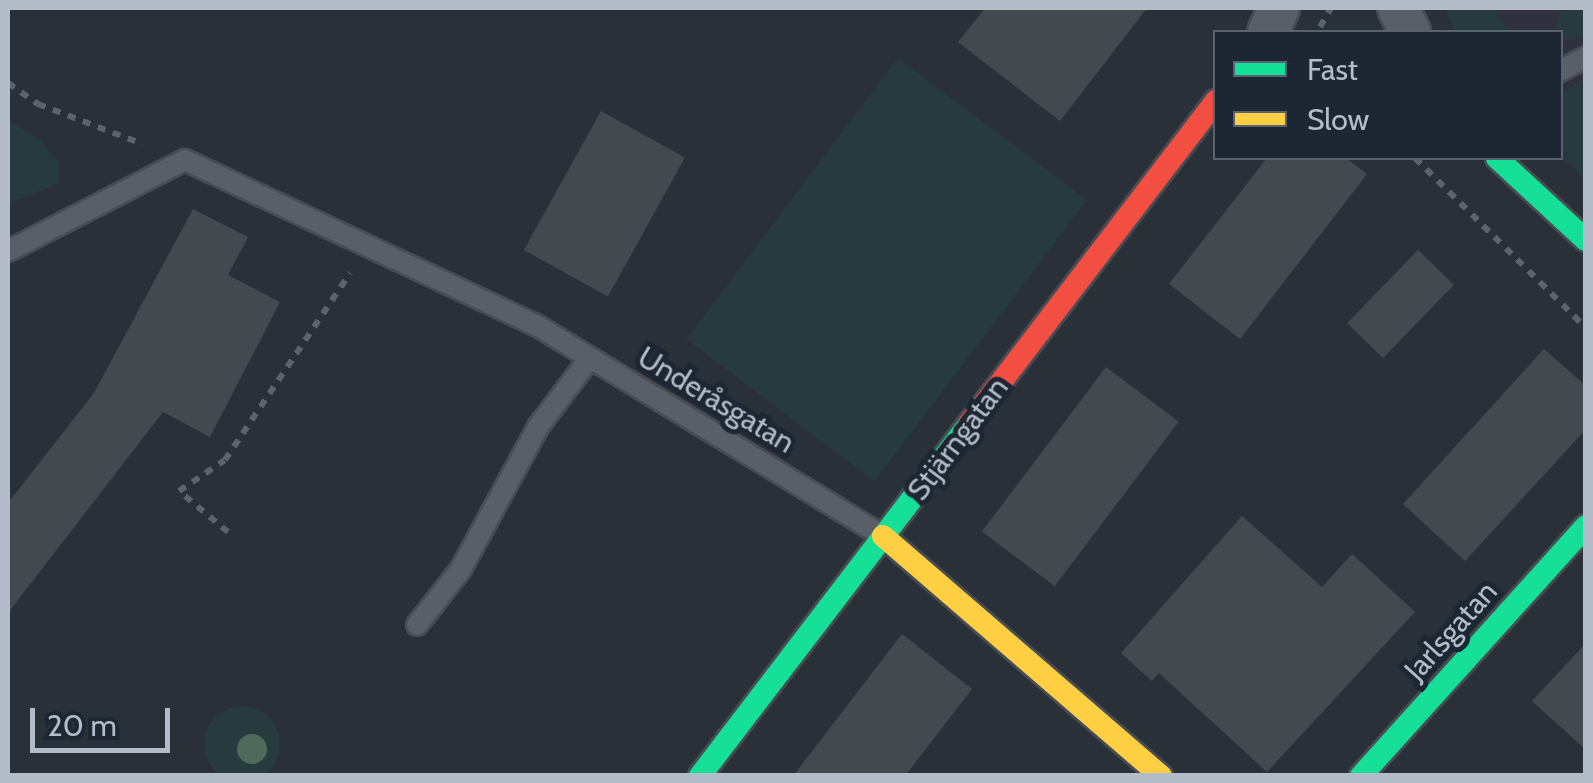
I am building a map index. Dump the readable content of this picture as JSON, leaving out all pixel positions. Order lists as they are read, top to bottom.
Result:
{
  "streets": {
    "street": ["Underåsgatan", "Stjärngatan", "Jarlsgatan"]
  },
  "crossings": [
    ["Underåsgatan", "Stjärngatan"]
  ],
  "legend": ["Fast", "Slow"],
  "scale_bar": "20 m"
}
